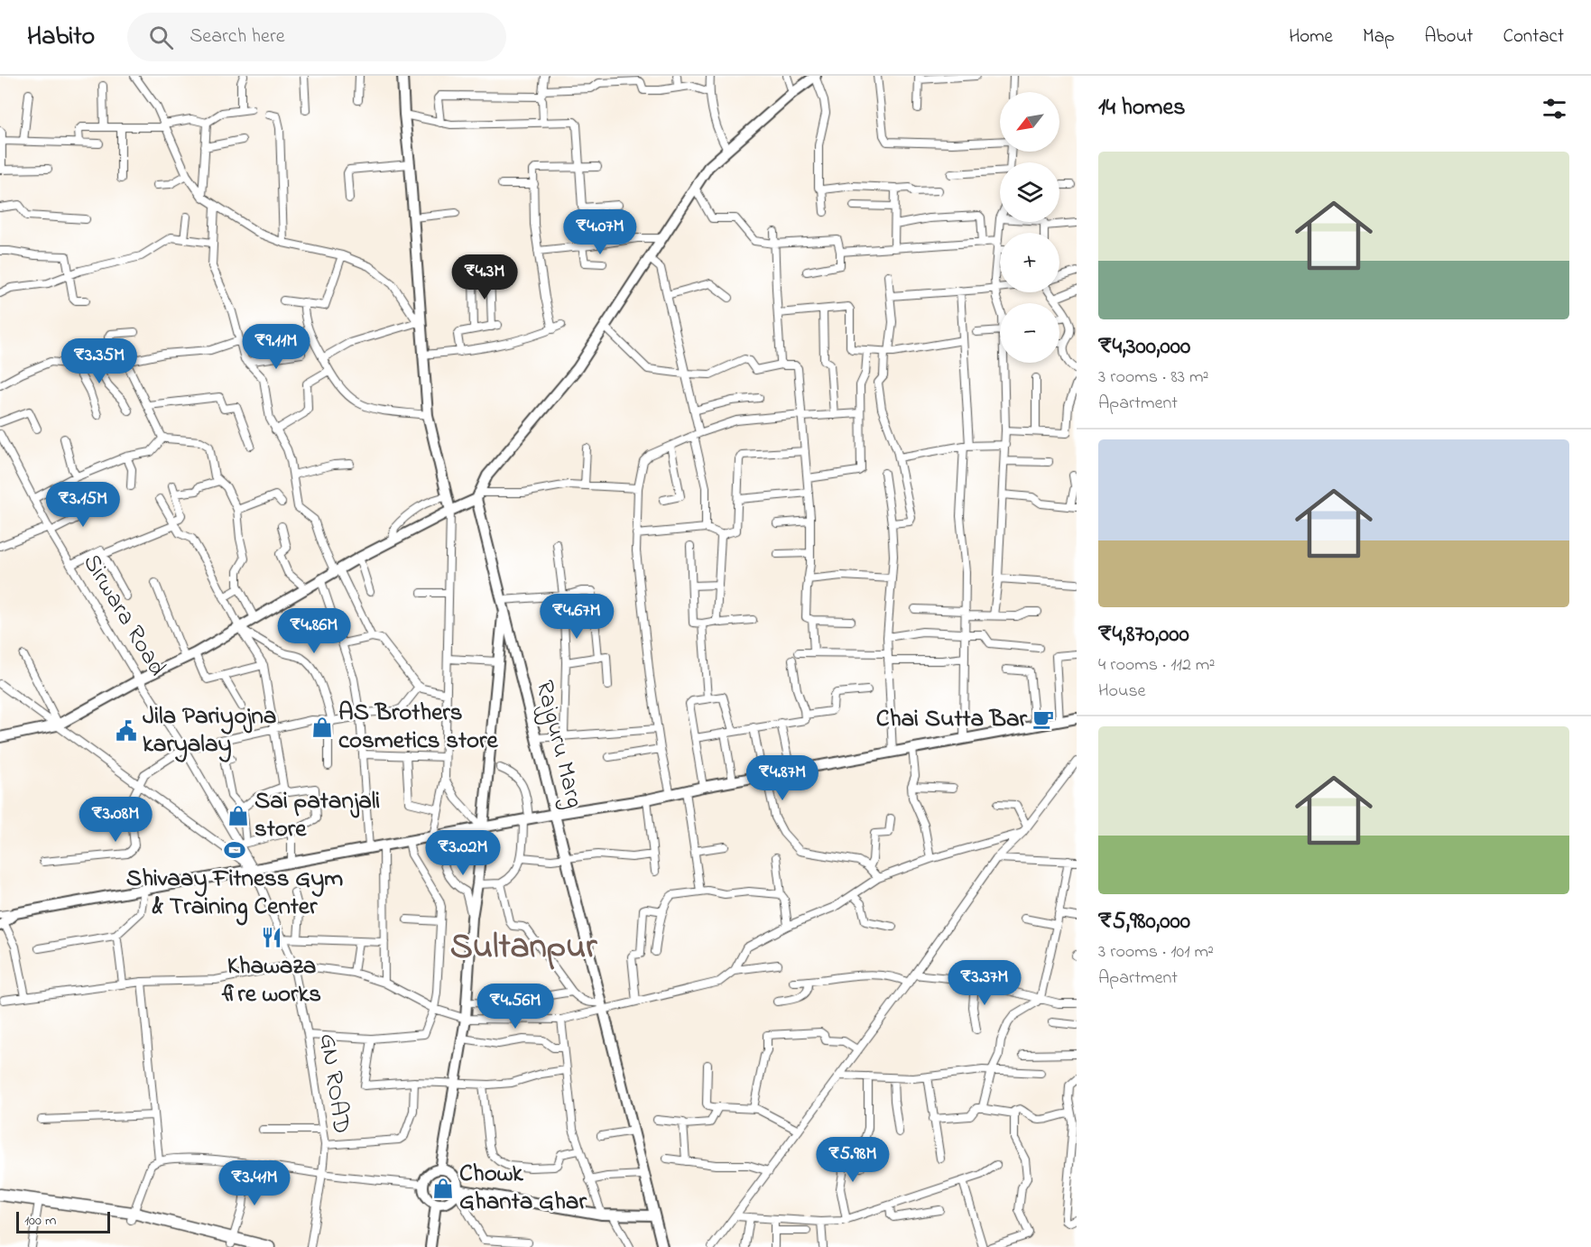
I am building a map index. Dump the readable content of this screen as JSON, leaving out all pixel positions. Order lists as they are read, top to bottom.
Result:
{
  "streets": {
    "street": ["Sirwara Road", "Rajguru Marg", "GN ROAD"]
  },
  "crossings": [
    ["Sirwara Road", "GN ROAD"]
  ],
  "districts": ["Sultanpur"],
  "places": {
    "cafe": ["Chai Sutta Bar"],
    "shop": ["AS Brothers cosmetics store", "Sai patanjali store", "Chowk Ghanta Ghar"],
    "public building": ["Jila Pariyojna karyalay"],
    "sports": ["Shivaay Fitness Gym & Training Center"],
    "restaurant": ["Khawaza fire works"]
  },
  "scale_bar": "100 m",
  "north": "bottom left",
  "page": {
    "header": "Habito",
    "search": "Search here",
    "nav": [
      "Home",
      "Map",
      "About",
      "Contact"
    ],
    "heading": "14 homes",
    "map_buttons": ["+", "−"],
    "list": [
      {
        "name": "₹4,300,000",
        "note": "3 rooms · 83 m² · Apartment"
      },
      {
        "name": "₹4,870,000",
        "note": "4 rooms · 112 m² · House"
      },
      {
        "name": "₹5,980,000",
        "note": "3 rooms · 101 m² · Apartment"
      }
    ],
    "price": [
      "₹4.07M",
      "₹4.3M",
      "₹9.11M",
      "₹3.35M",
      "₹3.15M",
      "₹4.67M",
      "₹4.86M",
      "₹4.87M",
      "₹3.08M",
      "₹3.02M",
      "₹3.37M",
      "₹4.56M",
      "₹5.98M",
      "₹3.41M"
    ],
    "scale": "100 m"
  }
}
